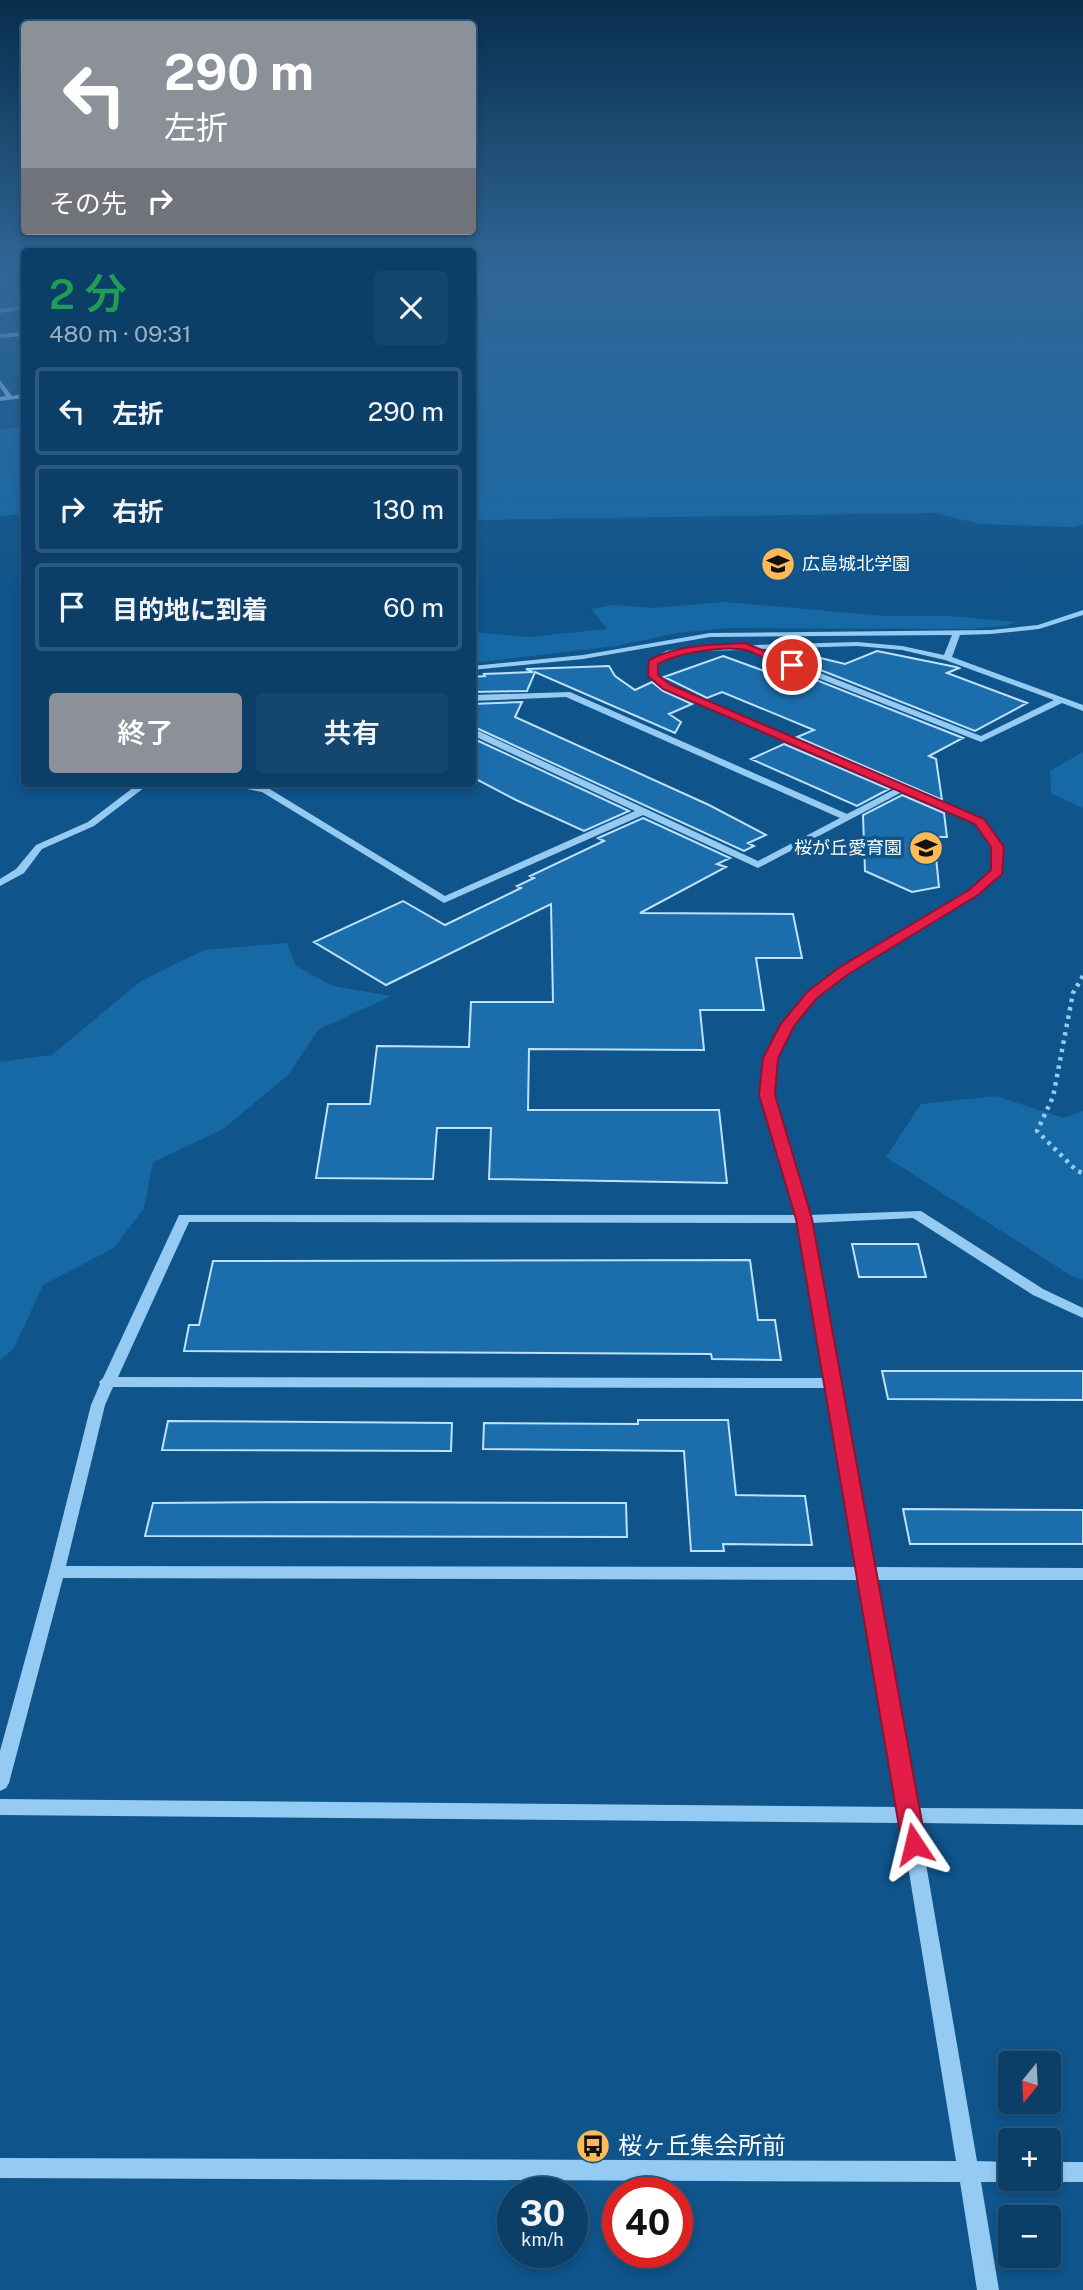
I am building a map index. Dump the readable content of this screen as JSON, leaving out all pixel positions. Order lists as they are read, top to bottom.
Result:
{
  "places": {
    "school or university": ["広島城北学園", "桜が丘愛育園"],
    "bus stop": ["桜ヶ丘集会所前"]
  },
  "north": "bottom",
  "page": {
    "turn": ["290 m", "左折"],
    "then": "その先",
    "heading": ["2 分", "480 m · 09:31"],
    "list": [
      {
        "name": "左折",
        "value": "290 m"
      },
      {
        "name": "右折",
        "value": "130 m"
      },
      {
        "name": "目的地に到着",
        "value": "60 m"
      }
    ],
    "buttons": ["終了", "共有"],
    "map_buttons": ["+", "−"],
    "speed": "30 km/h",
    "limit": "40"
  }
}
